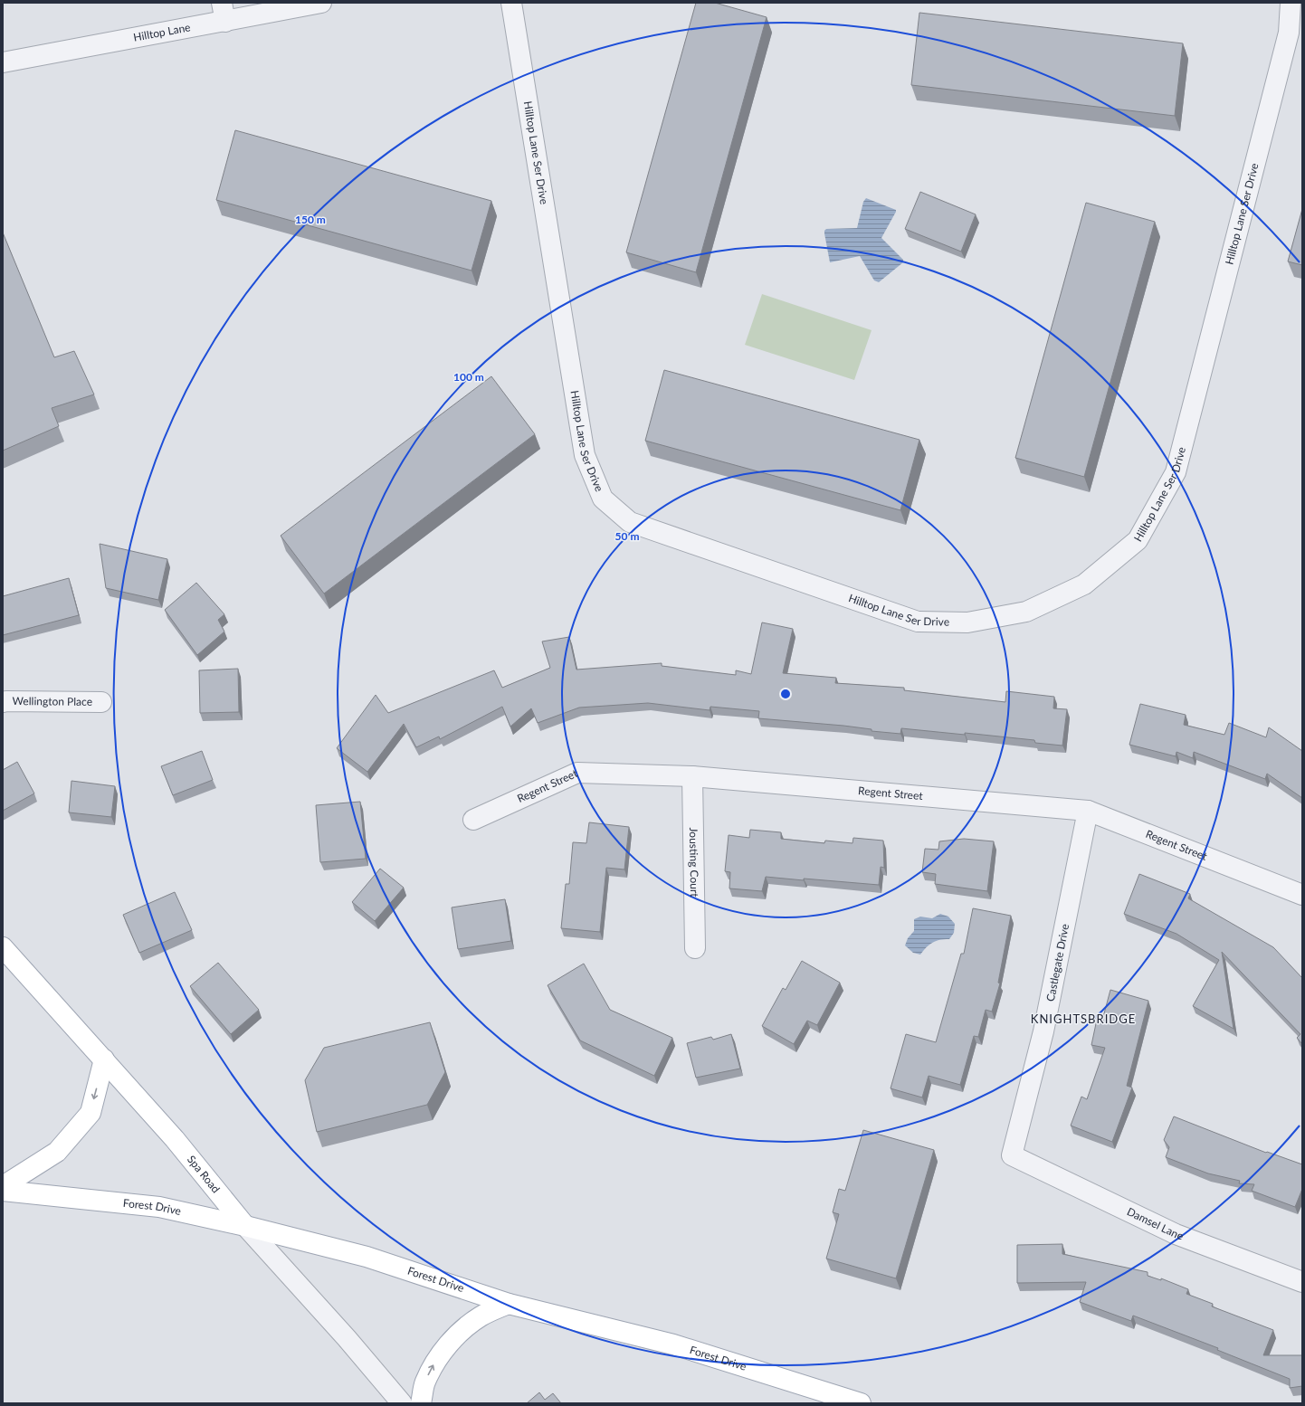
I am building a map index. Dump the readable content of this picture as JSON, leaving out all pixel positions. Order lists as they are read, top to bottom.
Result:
{
  "streets": {
    "main road": ["Spa Road", "Forest Drive"],
    "street": [
      "Hilltop Lane",
      "Hilltop Lane Ser Drive",
      "Wellington Place",
      "Regent Street",
      "Jousting Court",
      "Castlegate Drive",
      "Damsel Lane"
    ]
  },
  "crossings": [
    ["Regent Street", "Jousting Court"],
    ["Regent Street", "Castlegate Drive"],
    ["Castlegate Drive", "Damsel Lane"],
    ["Spa Road", "Forest Drive"]
  ],
  "districts": ["KNIGHTSBRIDGE"],
  "rings": ["150 m", "100 m", "50 m"]
}
